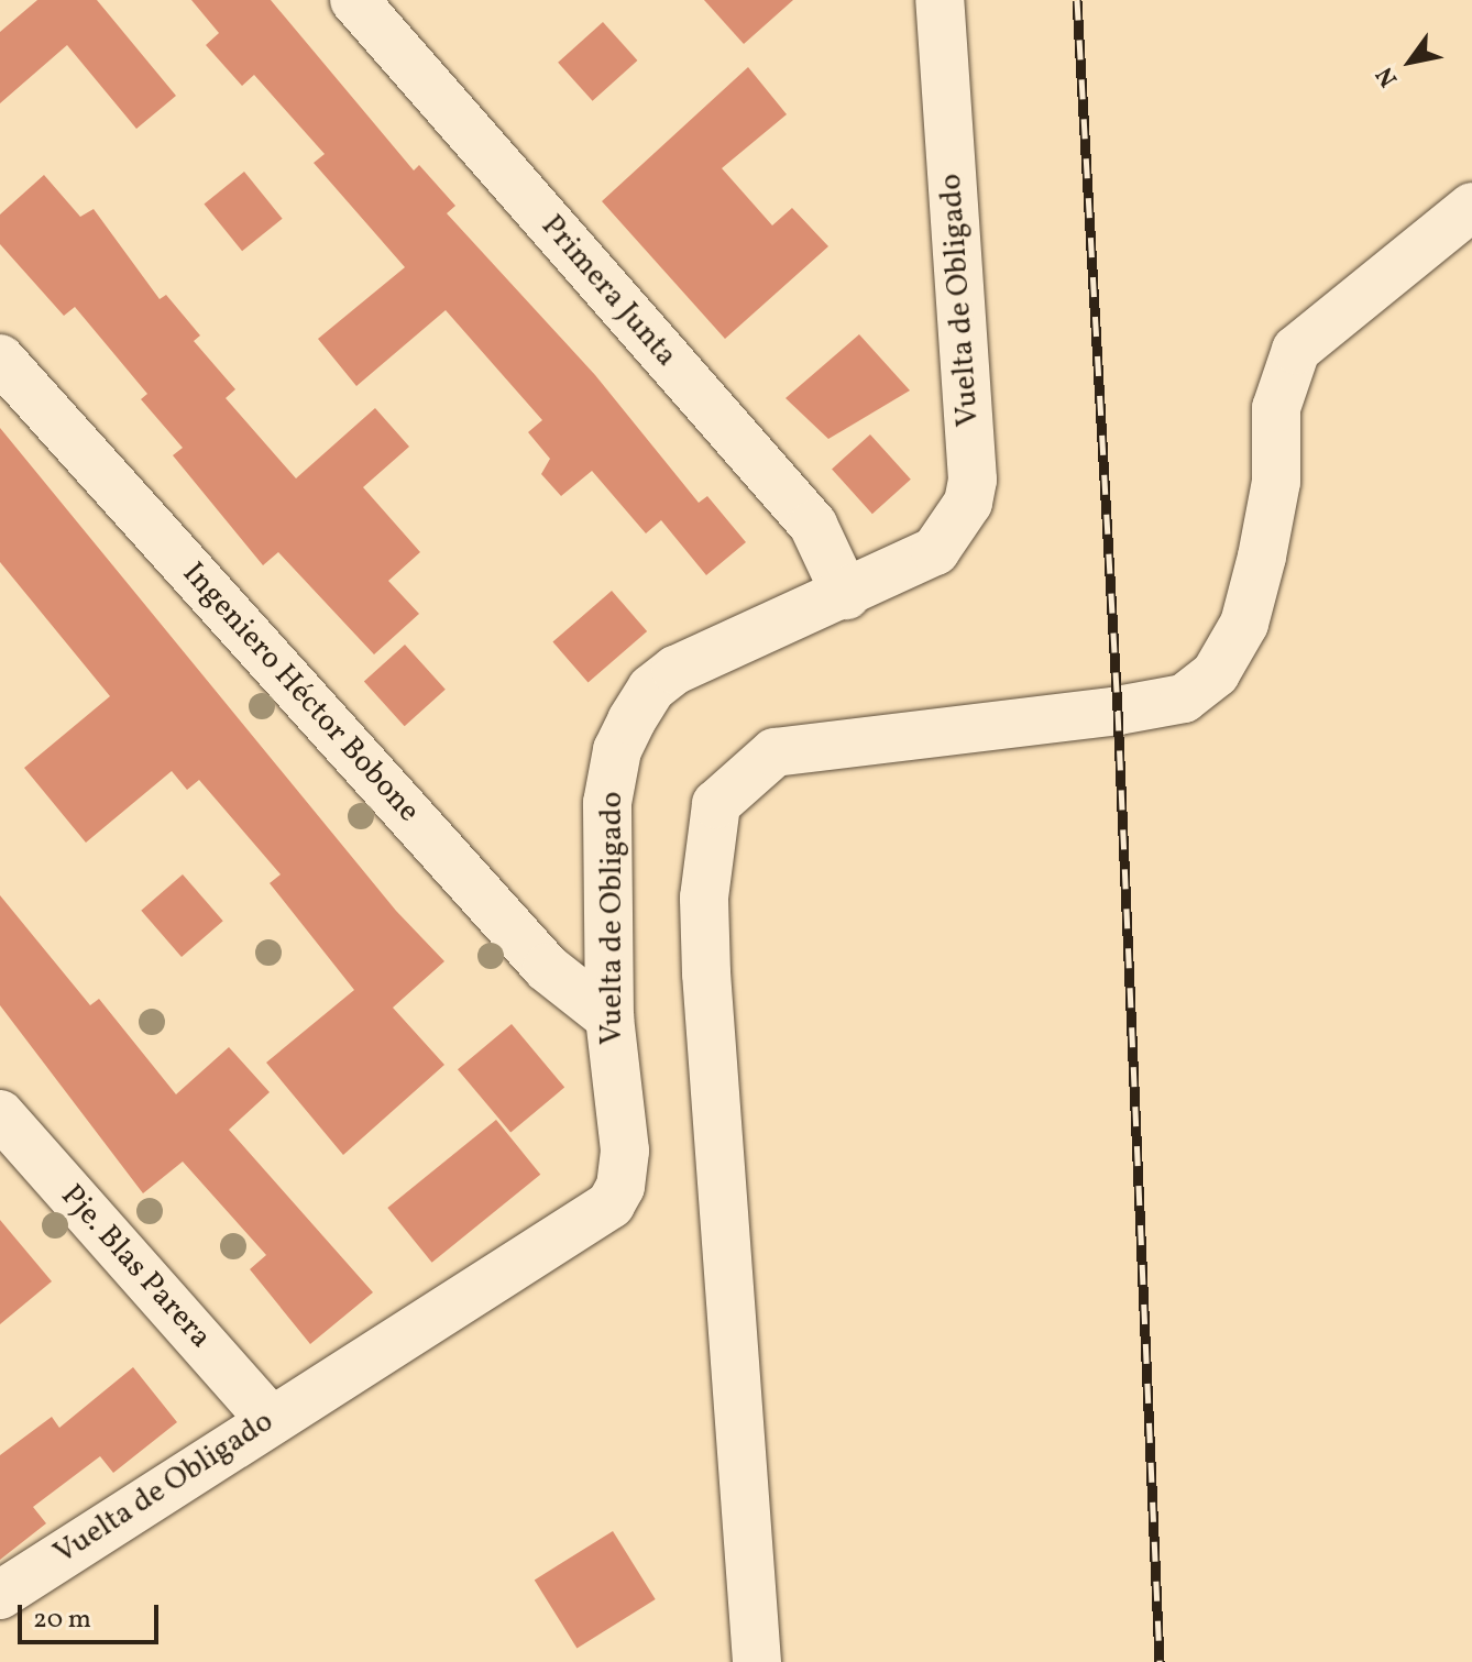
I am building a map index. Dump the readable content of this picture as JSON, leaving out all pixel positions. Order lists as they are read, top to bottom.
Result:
{
  "streets": {
    "street": [
      "Primera Junta",
      "Vuelta de Obligado",
      "Ingeniero Héctor Bobone",
      "Pje. Blas Parera"
    ]
  },
  "crossings": [
    ["Primera Junta", "Vuelta de Obligado"],
    ["Vuelta de Obligado", "Ingeniero Héctor Bobone"],
    ["Vuelta de Obligado", "Pje. Blas Parera"]
  ],
  "scale_bar": "20 m",
  "north": "bottom left"
}
